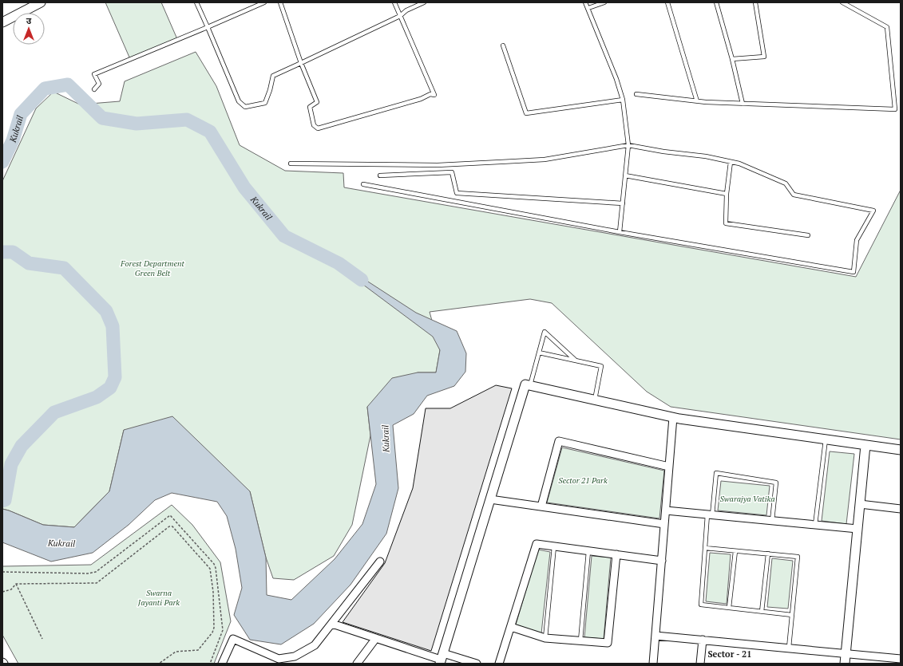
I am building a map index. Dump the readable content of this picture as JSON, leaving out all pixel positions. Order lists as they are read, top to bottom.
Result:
{
  "districts": ["Sector - 21"],
  "water": ["Kukrail"],
  "parks": [
    "Forest Department Green Belt",
    "Sector 21 Park",
    "Swarajya Vatika",
    "Swarna Jayanti Park"
  ],
  "north": "top"
}
